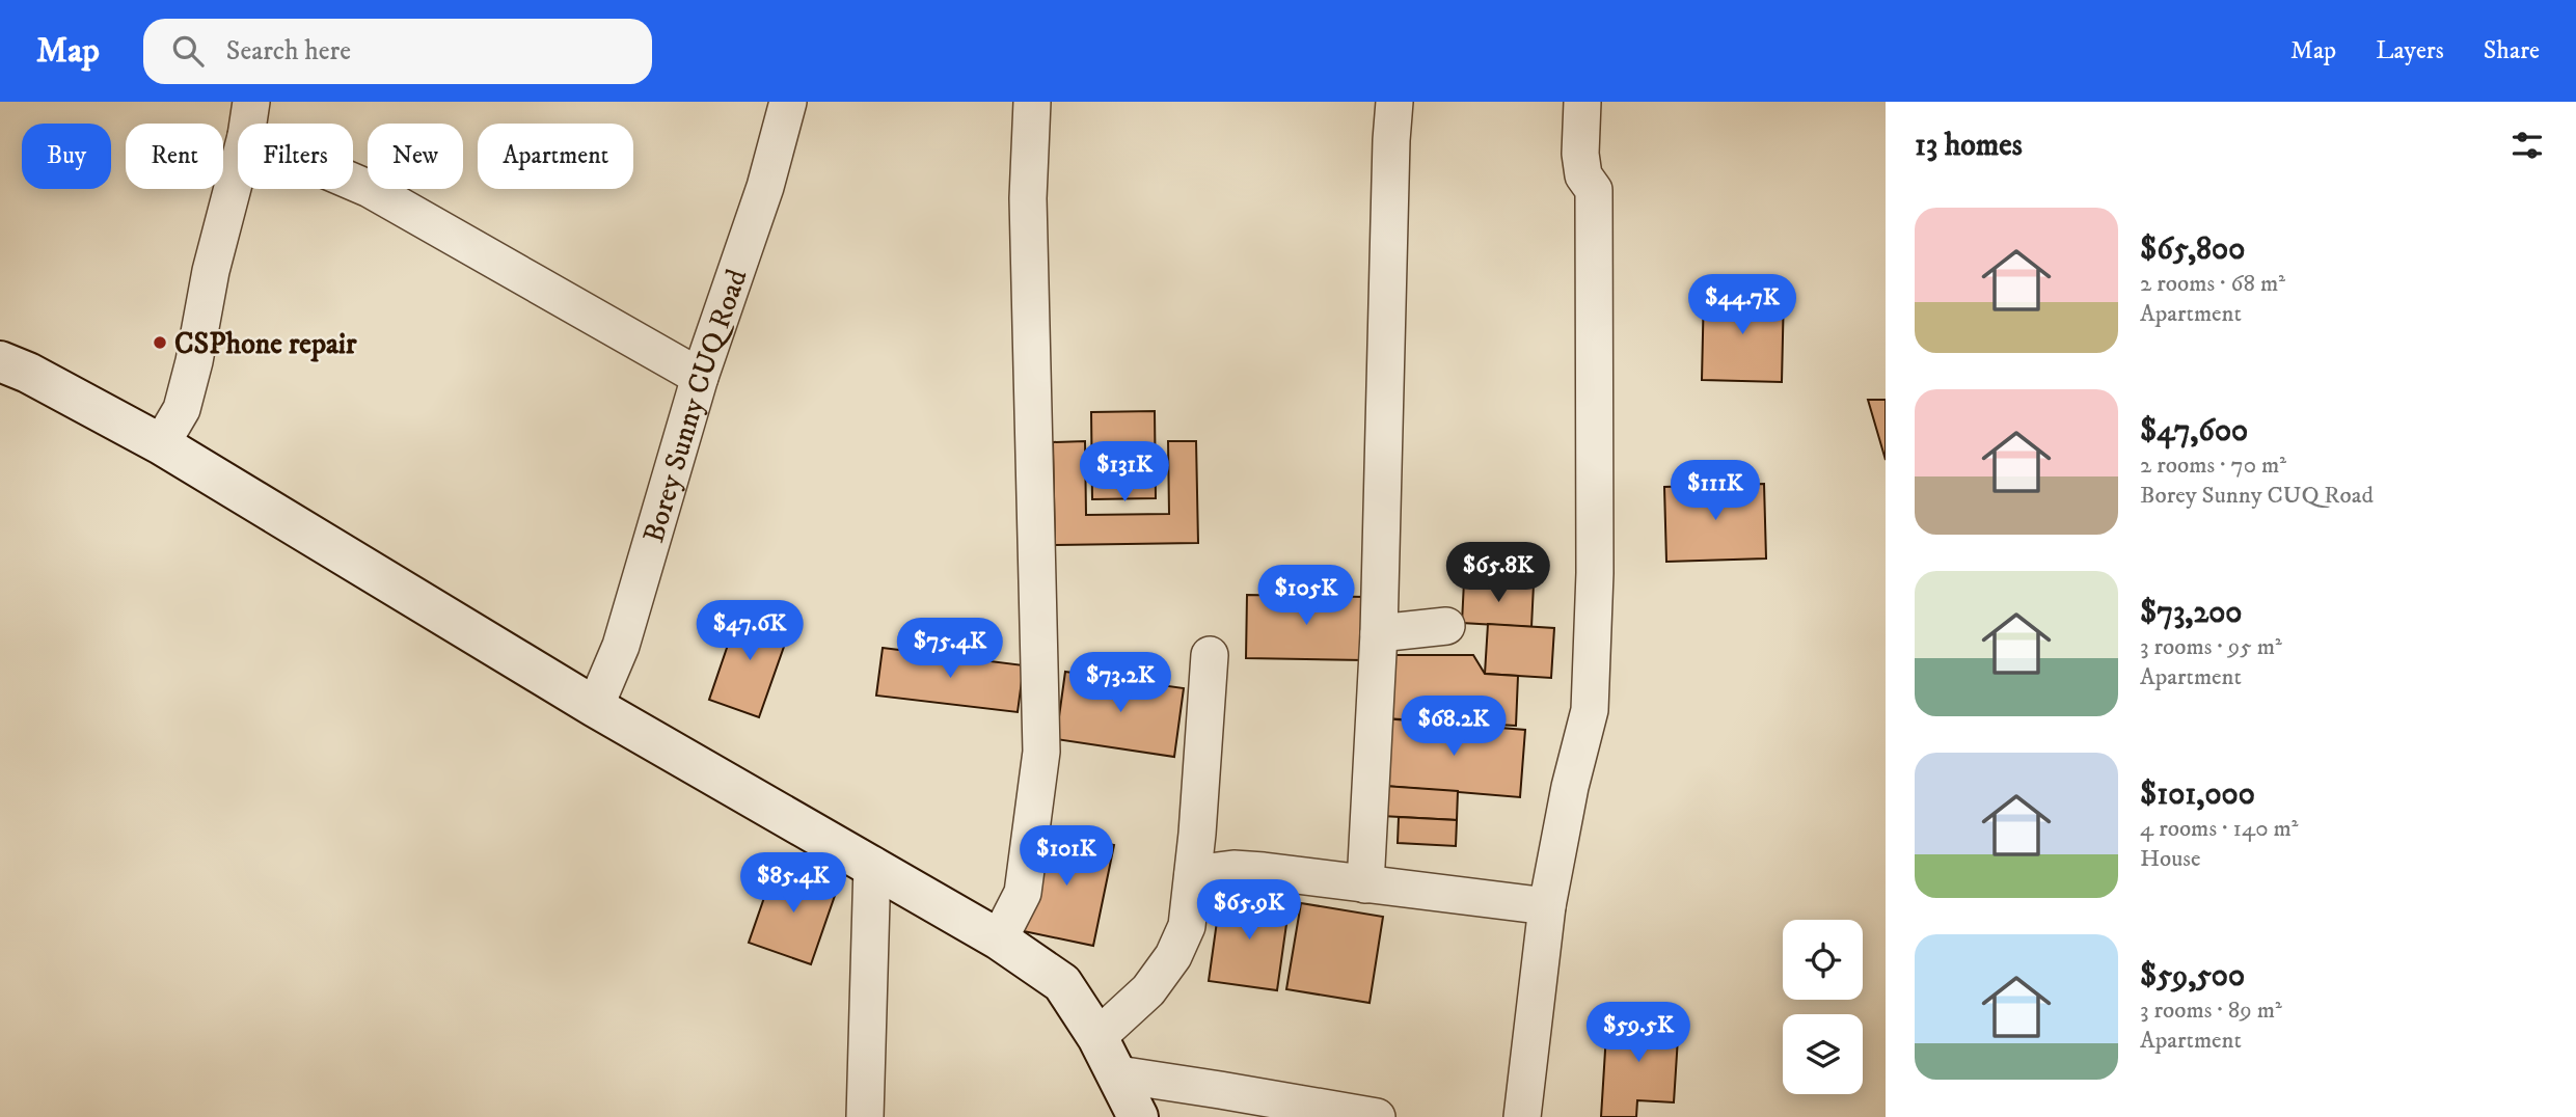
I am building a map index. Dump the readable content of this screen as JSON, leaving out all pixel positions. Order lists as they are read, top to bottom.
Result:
{
  "streets": {
    "street": ["Borey Sunny CUQ Road"]
  },
  "places": ["CSPhone repair"],
  "page": {
    "header": "Map",
    "search": "Search here",
    "nav": ["Map", "Layers", "Share"],
    "heading": "13 homes",
    "chip": [
      "Buy",
      "Rent",
      "Filters",
      "New",
      "Apartment"
    ],
    "list": [
      {
        "name": "$65,800",
        "note": "2 rooms · 68 m² · Apartment"
      },
      {
        "name": "$47,600",
        "note": "2 rooms · 70 m² · Borey Sunny CUQ Road"
      },
      {
        "name": "$73,200",
        "note": "3 rooms · 95 m² · Apartment"
      },
      {
        "name": "$101,000",
        "note": "4 rooms · 140 m² · House"
      },
      {
        "name": "$59,500",
        "note": "3 rooms · 89 m² · Apartment"
      }
    ],
    "price": [
      "$44.7K",
      "$131K",
      "$111K",
      "$65.8K",
      "$105K",
      "$47.6K",
      "$75.4K",
      "$73.2K",
      "$68.2K",
      "$101K",
      "$85.4K",
      "$65.9K",
      "$59.5K"
    ]
  }
}
